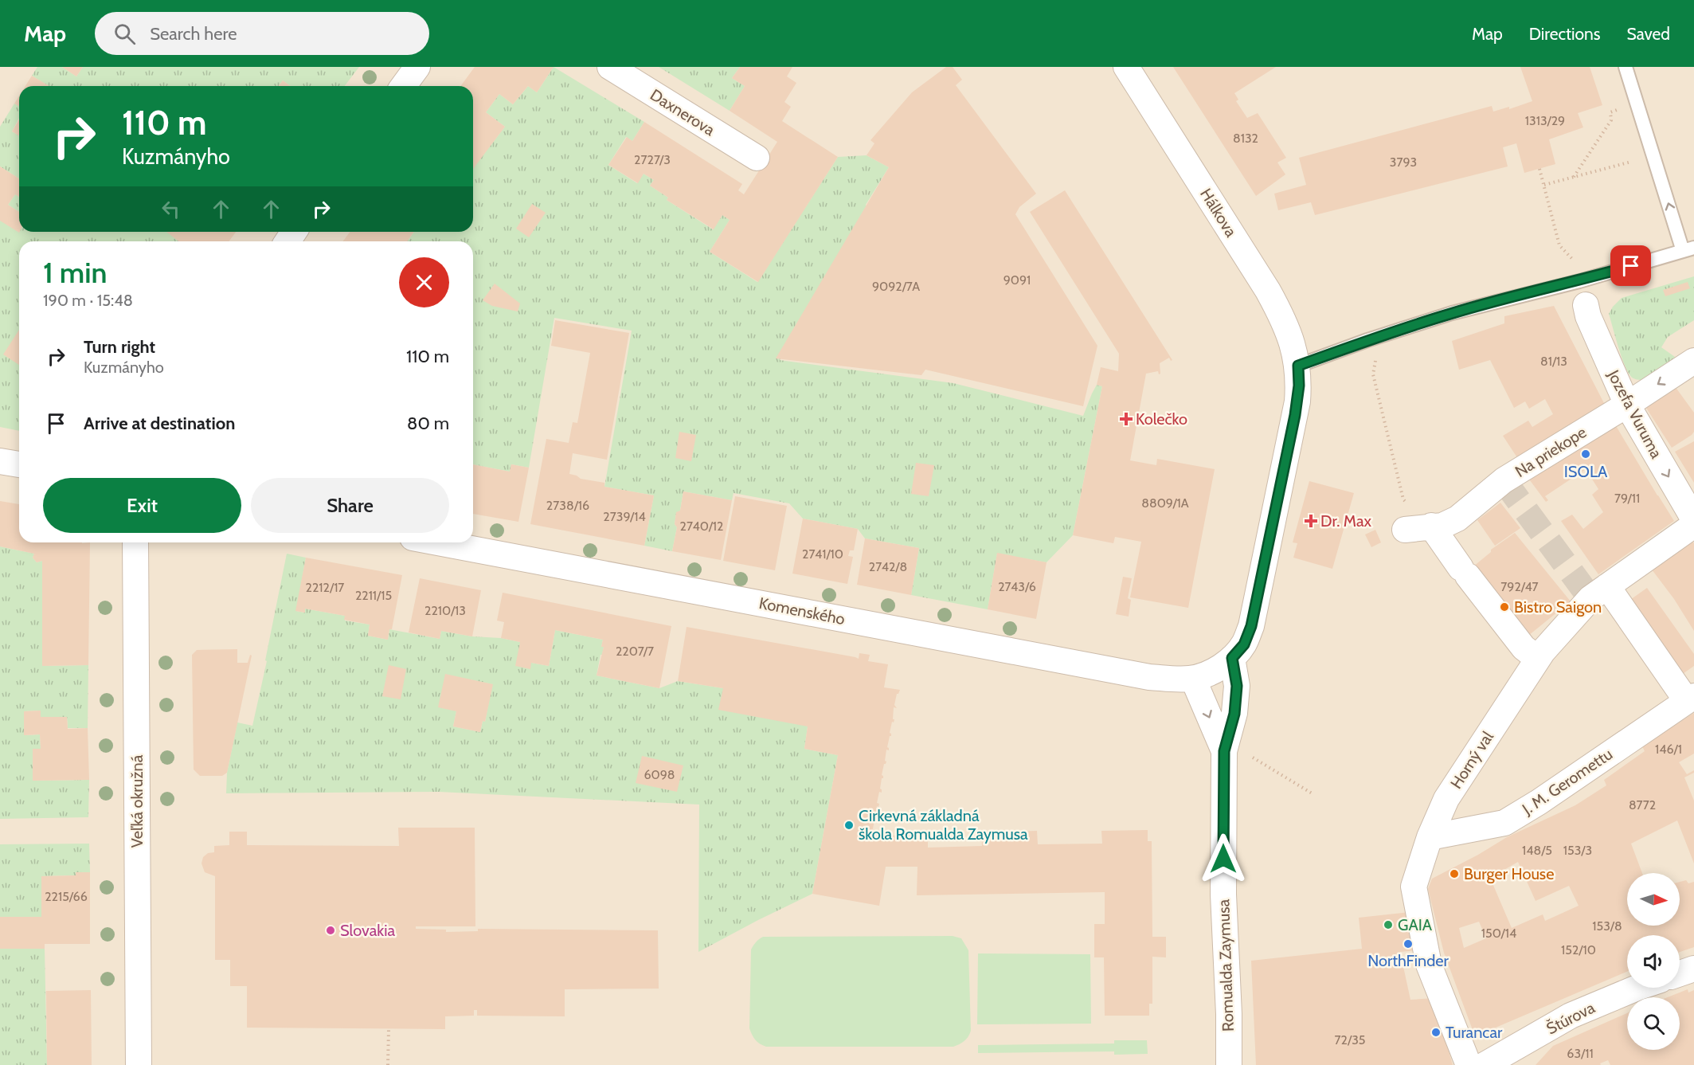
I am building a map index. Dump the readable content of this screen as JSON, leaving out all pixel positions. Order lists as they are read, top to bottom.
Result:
{
  "streets": {
    "street": [
      "Daxnerova",
      "Hálkova",
      "Jozefa Vuruma",
      "Na priekope",
      "Komenského",
      "Horný val",
      "J. M. Geromettu",
      "Veľká okružná",
      "Romualda Zaymusa",
      "Štúrova"
    ]
  },
  "crossings": [
    ["Jozefa Vuruma", "Na priekope"],
    ["Komenského", "Romualda Zaymusa"],
    ["Horný val", "J. M. Geromettu"]
  ],
  "places": {
    "health": ["Kolečko", "Dr. Max"],
    "other": [
      "ISOLA",
      "Bistro Saigon",
      "Cirkevná základná škola Romualda Zaymusa",
      "Burger House",
      "GAIA",
      "Slovakia",
      "NorthFinder",
      "Turancar"
    ]
  },
  "house_numbers": [
    "1313/29",
    "8132",
    "2727/3",
    "3793",
    "9091",
    "9092/7A",
    "81/13",
    "79/11",
    "8809/1A",
    "2738/16",
    "2739/14",
    "2740/12",
    "2741/10",
    "2742/8",
    "2743/6",
    "792/47",
    "2212/17",
    "2211/15",
    "2210/13",
    "2207/7",
    "146/1",
    "6098",
    "8772",
    "148/5",
    "153/3",
    "2215/66",
    "153/8",
    "150/14",
    "152/10",
    "72/35",
    "63/11"
  ],
  "north": "right",
  "page": {
    "header": "Map",
    "search": "Search here",
    "nav": ["Map", "Directions", "Saved"],
    "turn": ["110 m", "Kuzmányho"],
    "heading": ["1 min", "190 m · 15:48"],
    "list": [
      {
        "name": "Turn right",
        "note": "Kuzmányho",
        "value": "110 m"
      },
      {
        "name": "Arrive at destination",
        "value": "80 m"
      }
    ],
    "buttons": ["Exit", "Share"]
  }
}
